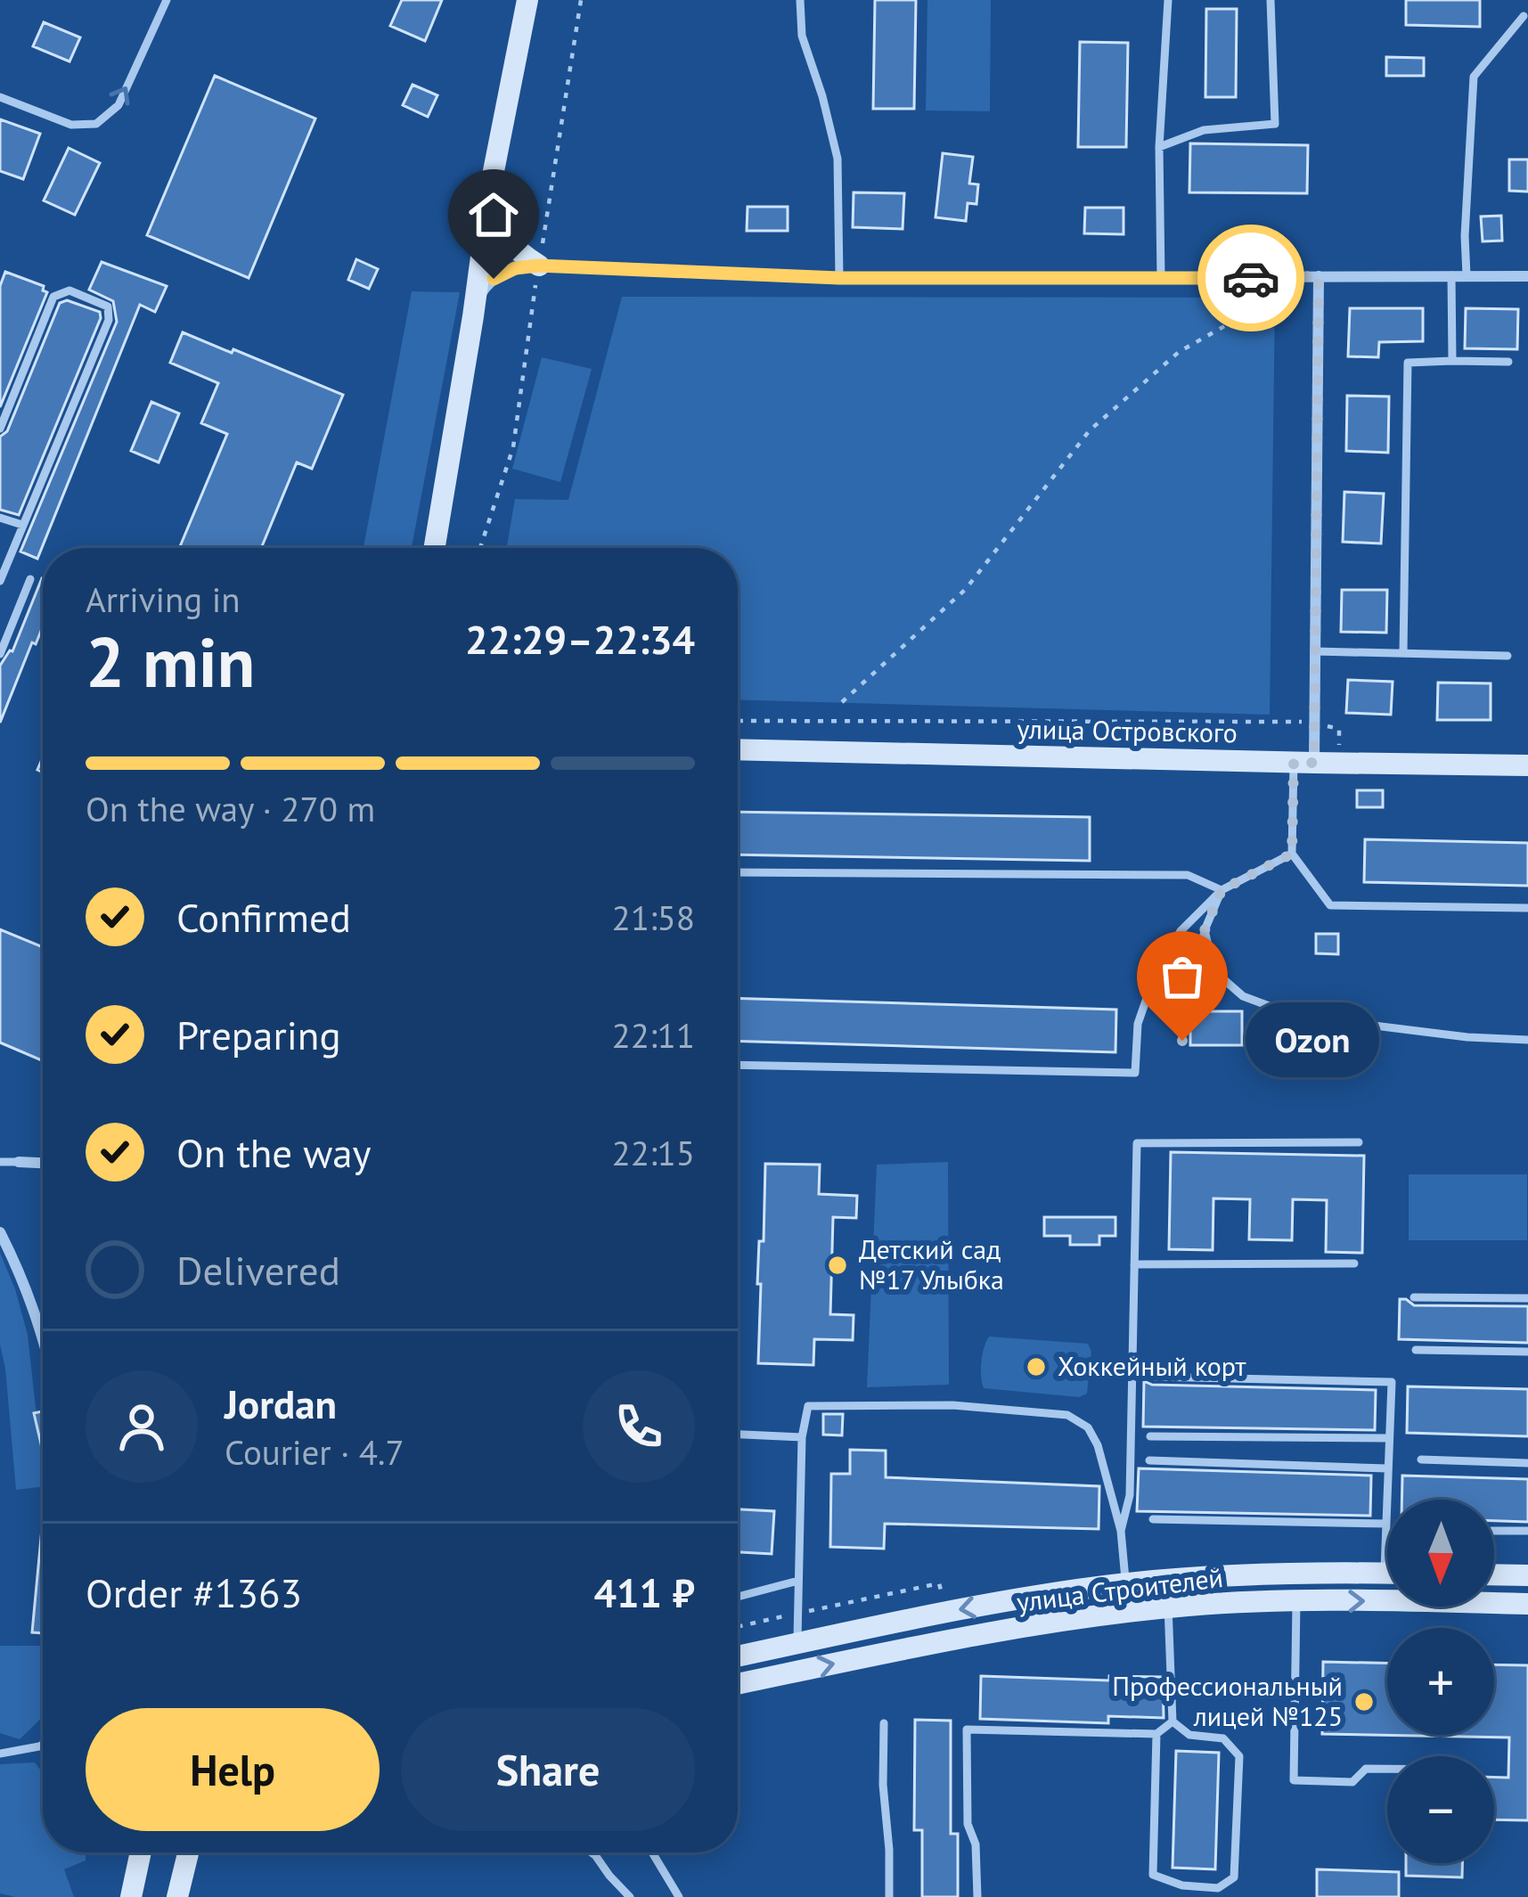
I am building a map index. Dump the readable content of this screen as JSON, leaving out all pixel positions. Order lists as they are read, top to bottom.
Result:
{
  "streets": {
    "street": ["улица Островского", "улица Строителей"]
  },
  "places": [
    "Ozon",
    "Детский сад №17 Улыбка",
    "Хоккейный корт",
    "Профессиональный лицей №125"
  ],
  "north": "bottom",
  "page": {
    "heading": ["2 min", "Arriving in", "22:29–22:34"],
    "panel": [
      "Jordan",
      "Courier · 4.7",
      "Order #1363",
      "411 ₽"
    ],
    "bar": "On the way · 270 m",
    "list": [
      ["Confirmed", "21:58"],
      ["Preparing", "22:11"],
      ["On the way", "22:15"],
      "Delivered"
    ],
    "bubble": "Ozon",
    "map_buttons": ["+", "−"],
    "buttons": ["Help", "Share"]
  }
}
